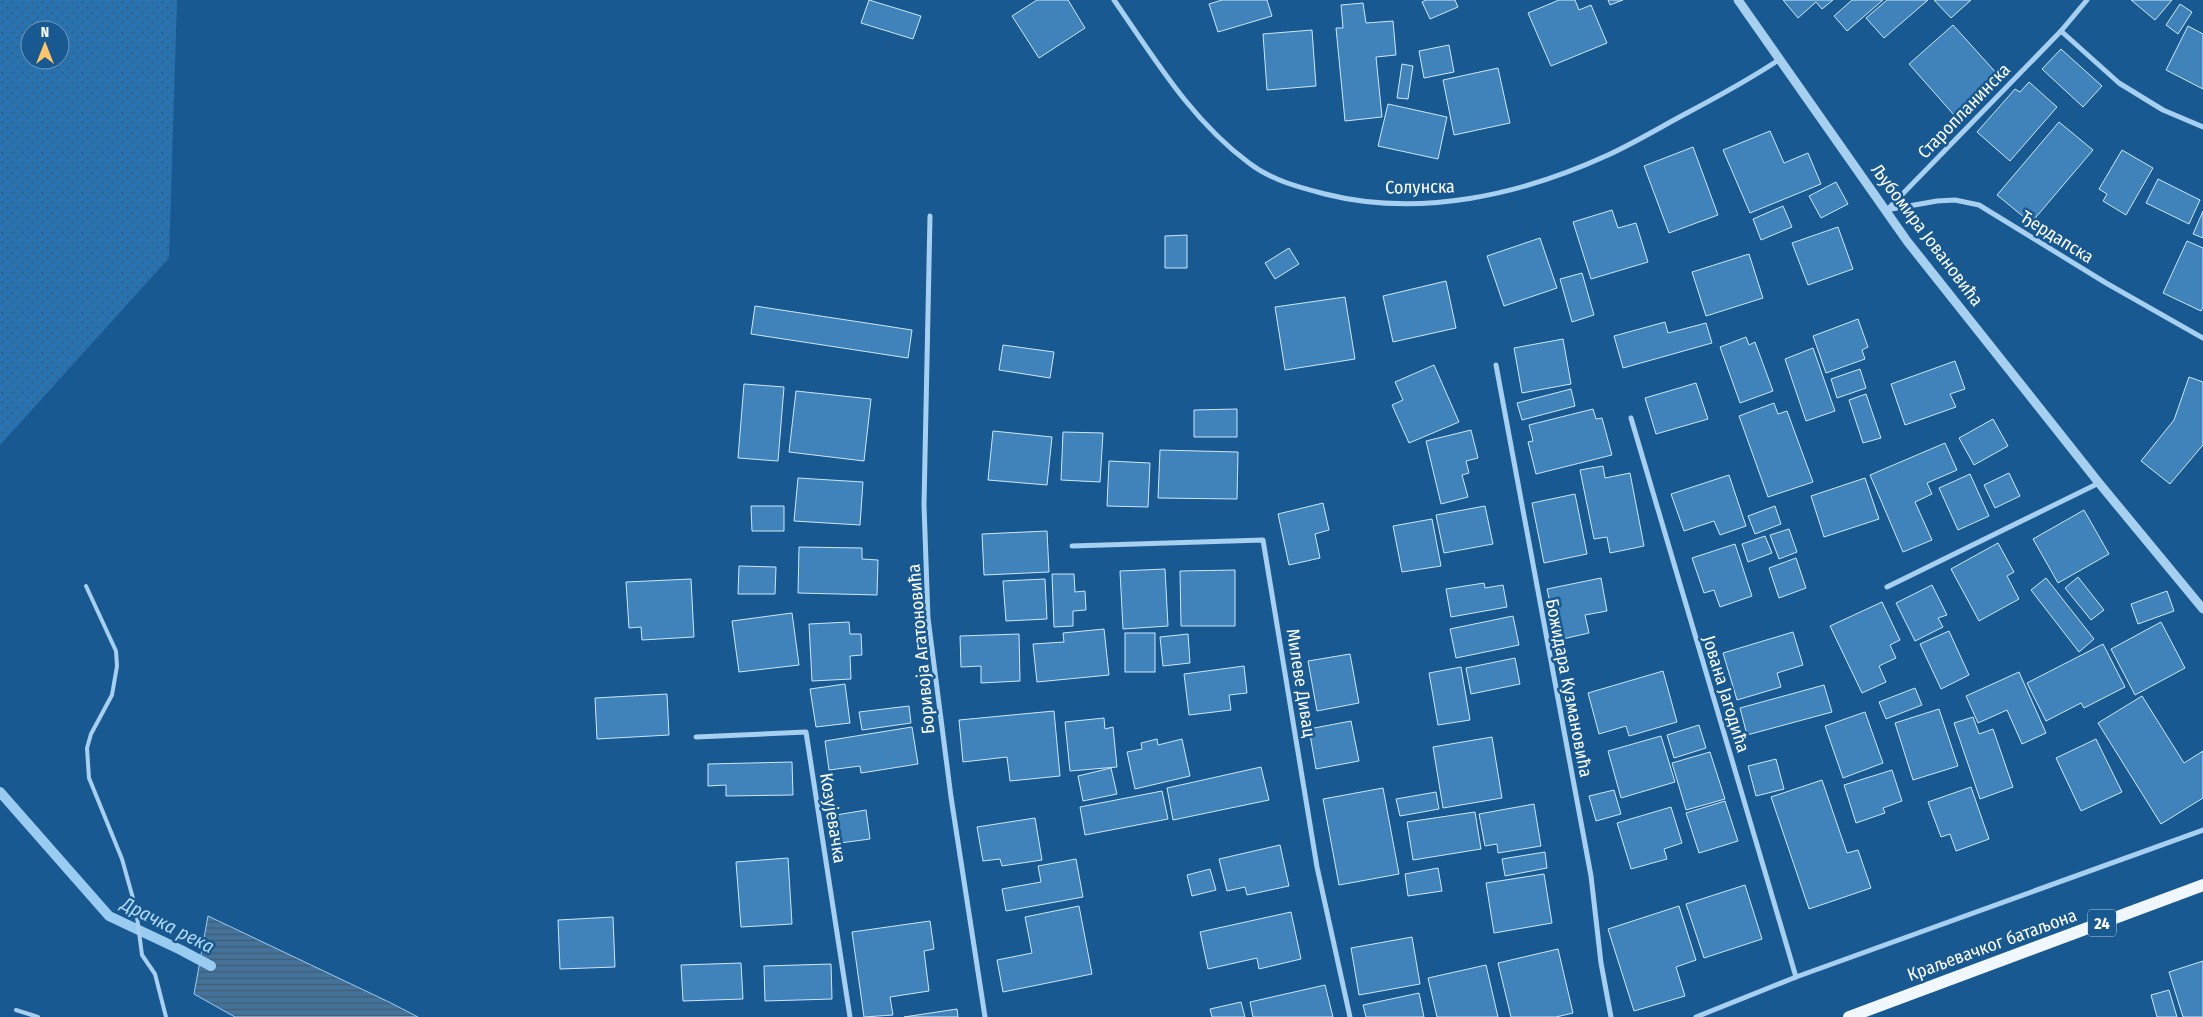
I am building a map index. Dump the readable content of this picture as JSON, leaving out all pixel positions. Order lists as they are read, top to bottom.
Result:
{
  "streets": {
    "main road": ["24", "Краљевачког батаљона"],
    "street": [
      "Старопланинска",
      "Солунска",
      "Љубомира Јовановића",
      "Ђердапска",
      "Боривоја Агатоновића",
      "Милеве Дивац",
      "Божидара Кузмановића",
      "Јована Јагодића",
      "Козујевачка"
    ]
  },
  "crossings": [
    ["Старопланинска", "Љубомира Јовановића"],
    ["Старопланинска", "Ђердапска"],
    ["Солунска", "Љубомира Јовановића"],
    ["Љубомира Јовановића", "Ђердапска"]
  ],
  "water": ["Драчка река"],
  "north": "top"
}
